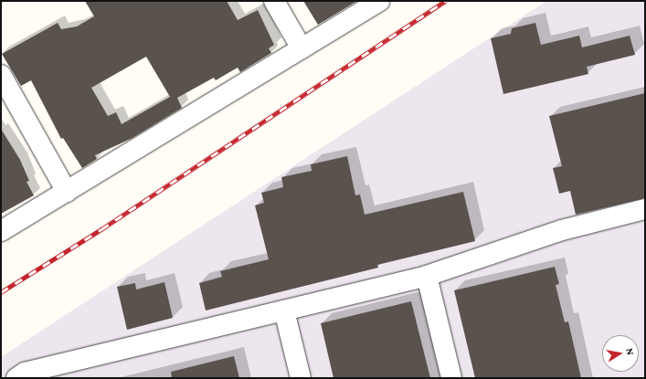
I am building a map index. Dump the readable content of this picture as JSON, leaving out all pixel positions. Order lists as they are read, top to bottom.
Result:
{
  "north": "right"
}
